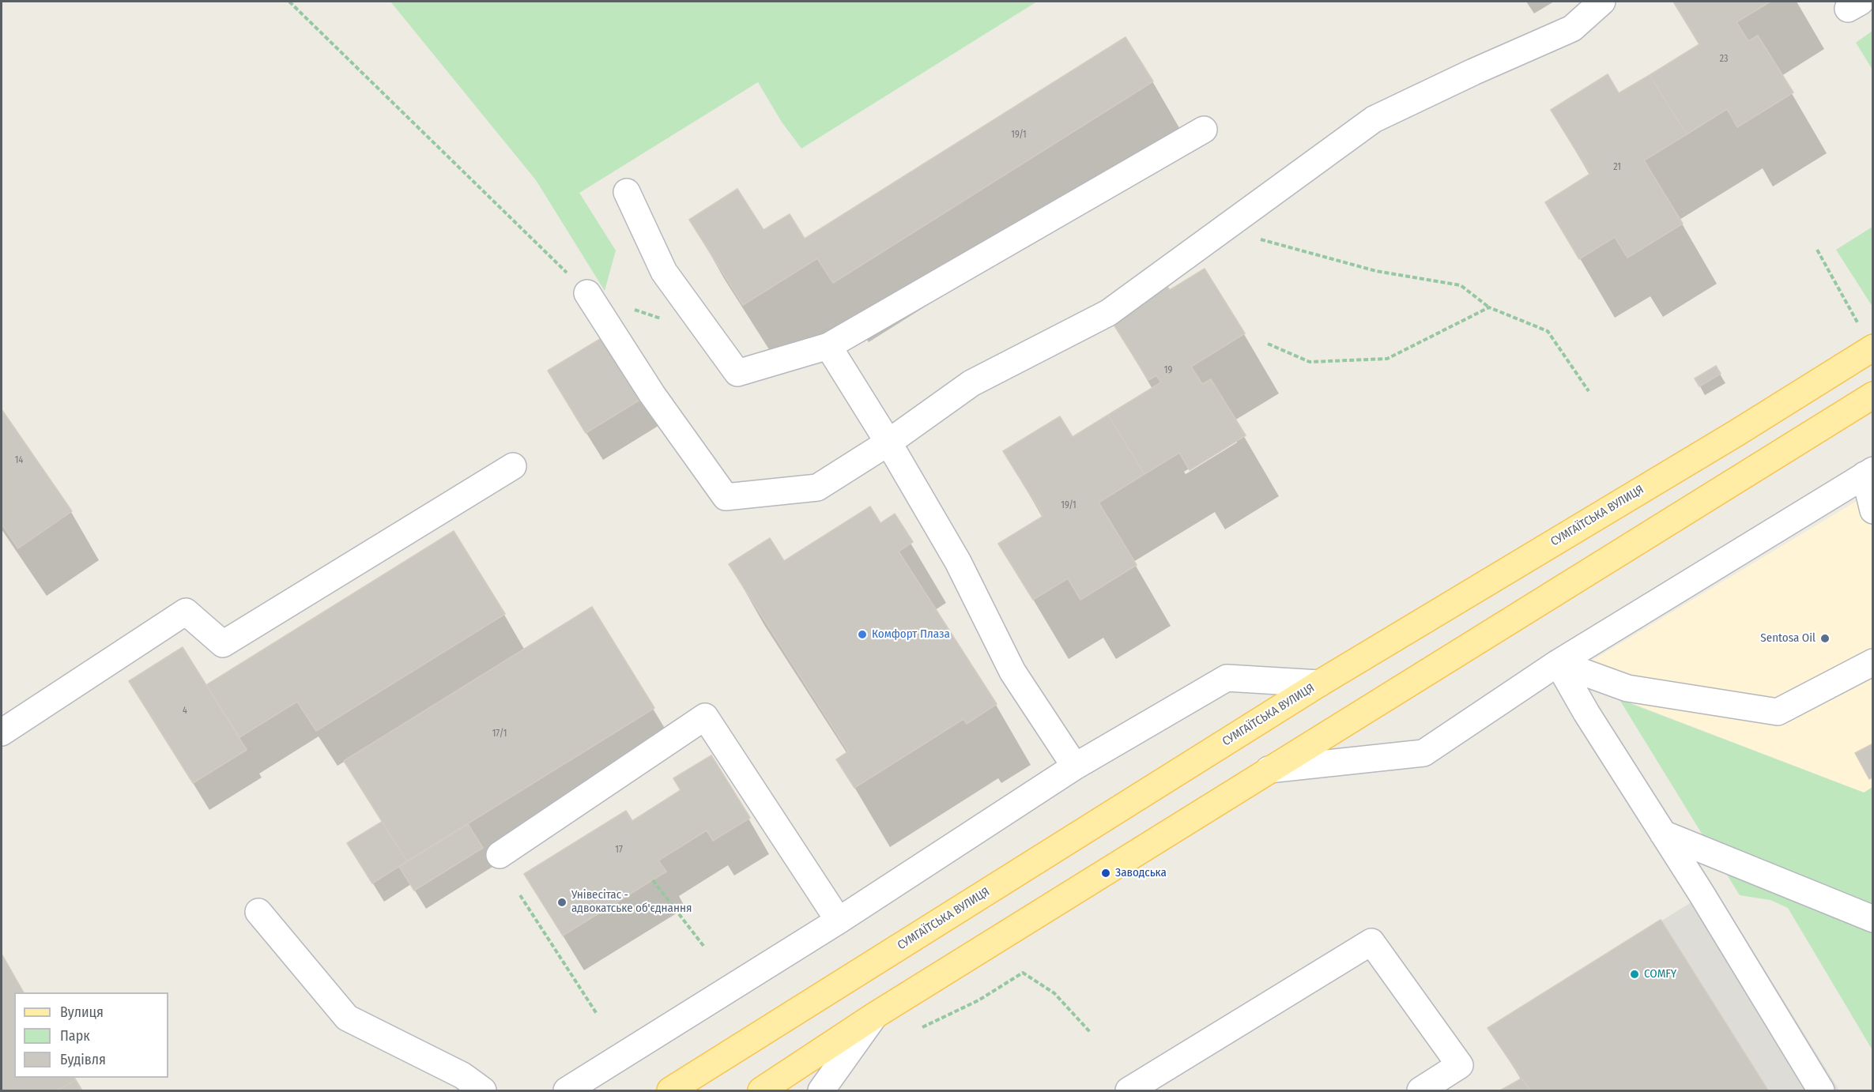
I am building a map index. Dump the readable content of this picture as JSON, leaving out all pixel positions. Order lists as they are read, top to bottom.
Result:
{
  "streets": {
    "main road": ["СУМГАЇТСЬКА ВУЛИЦЯ"]
  },
  "places": [
    "Комфорт Плаза",
    "Sentosa Oil",
    "Заводська",
    "Унівесітас - адвокатське об'єднання",
    "COMFY"
  ],
  "house_numbers": [
    "23",
    "19/1",
    "21",
    "19",
    "14",
    "19/1",
    "4",
    "17/1",
    "17"
  ],
  "legend": ["Вулиця", "Парк", "Будівля"]
}
